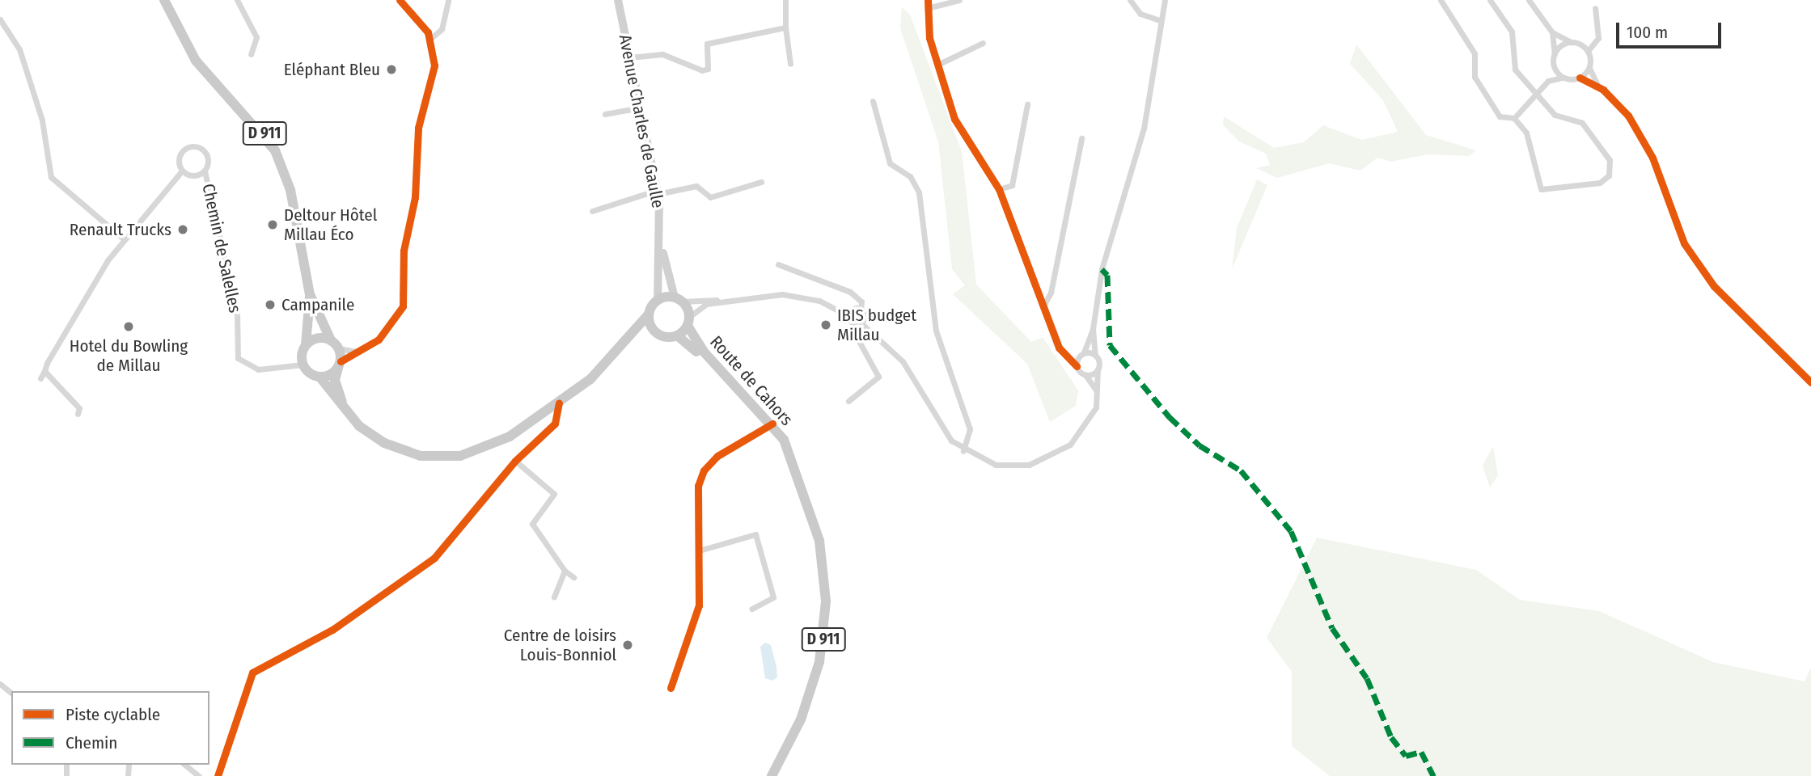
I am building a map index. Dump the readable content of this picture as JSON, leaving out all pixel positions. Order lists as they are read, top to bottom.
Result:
{
  "streets": {
    "main road": ["Avenue Charles de Gaulle", "D 911", "Route de Cahors"],
    "street": ["Chemin de Salelles"]
  },
  "crossings": [
    ["D 911", "Chemin de Salelles"]
  ],
  "places": [
    "Eléphant Bleu",
    "Deltour Hôtel Millau Éco",
    "Renault Trucks",
    "Campanile",
    "IBIS budget Millau",
    "Hotel du Bowling de Millau",
    "Centre de loisirs Louis-Bonniol"
  ],
  "legend": ["Piste cyclable", "Chemin"],
  "scale_bar": "100 m"
}
